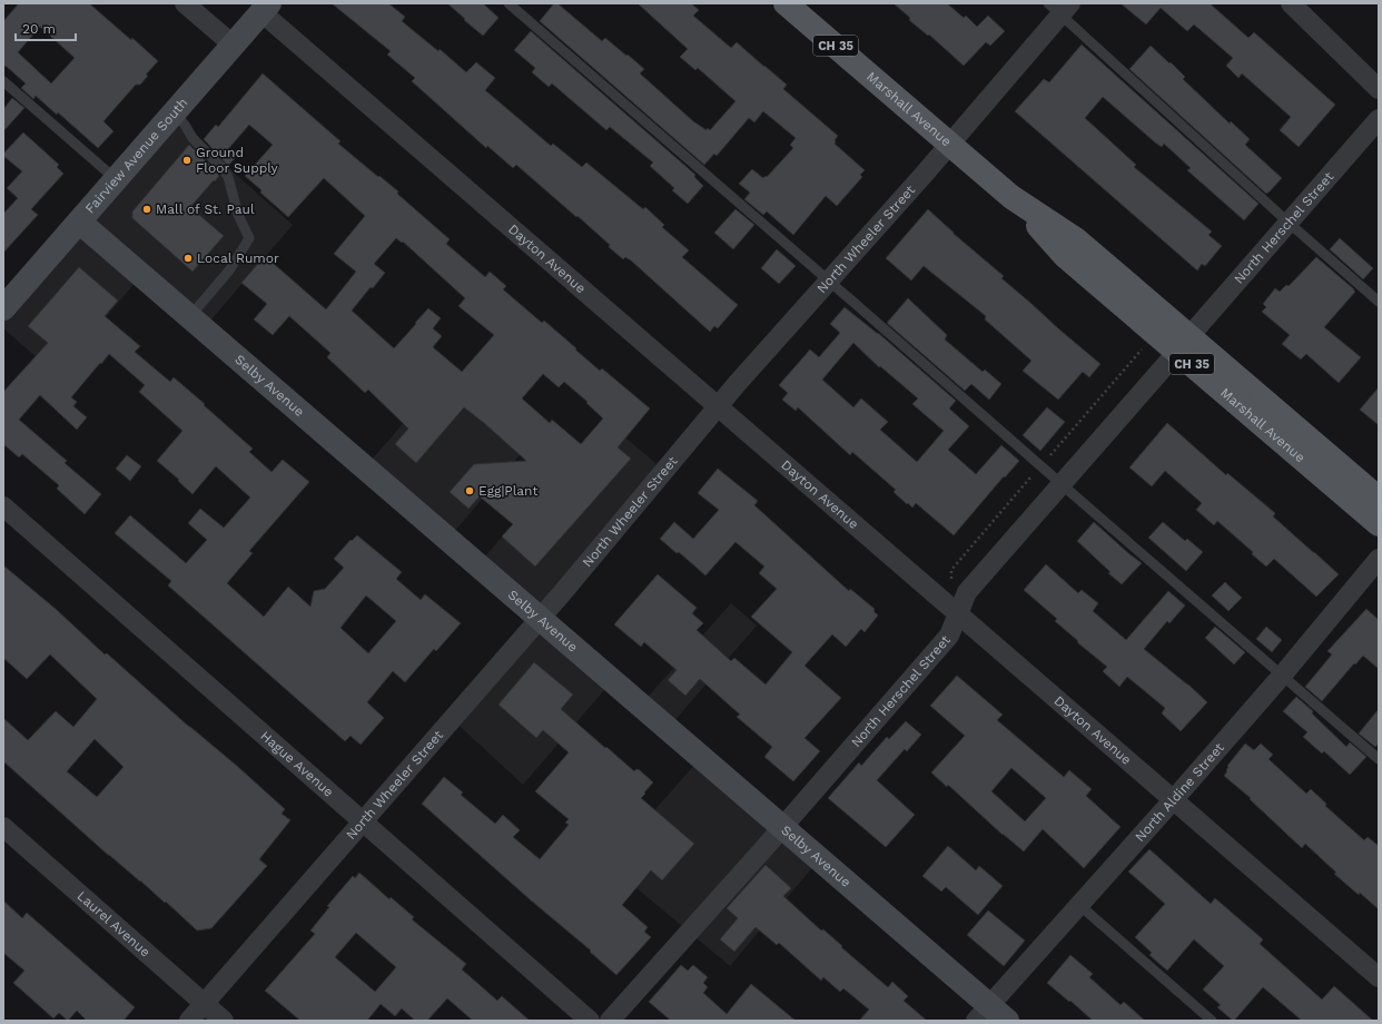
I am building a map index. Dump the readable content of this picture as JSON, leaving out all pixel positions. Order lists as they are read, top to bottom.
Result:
{
  "streets": {
    "main road": ["CH 35", "Marshall Avenue"],
    "street": [
      "Fairview Avenue South",
      "North Herschel Street",
      "North Wheeler Street",
      "Dayton Avenue",
      "Selby Avenue",
      "Hague Avenue",
      "North Aldine Street",
      "Laurel Avenue"
    ]
  },
  "crossings": [
    ["Marshall Avenue", "North Herschel Street"],
    ["Marshall Avenue", "North Wheeler Street"],
    ["Fairview Avenue South", "Dayton Avenue"],
    ["Fairview Avenue South", "Selby Avenue"],
    ["North Herschel Street", "Dayton Avenue"],
    ["North Herschel Street", "Selby Avenue"],
    ["North Wheeler Street", "Dayton Avenue"],
    ["North Wheeler Street", "Selby Avenue"],
    ["North Wheeler Street", "Hague Avenue"],
    ["North Wheeler Street", "Laurel Avenue"],
    ["Dayton Avenue", "North Aldine Street"],
    ["Selby Avenue", "North Aldine Street"]
  ],
  "places": [
    "Ground Floor Supply",
    "Mall of St. Paul",
    "Local Rumor",
    "Egg|Plant"
  ],
  "scale_bar": "20 m"
}
